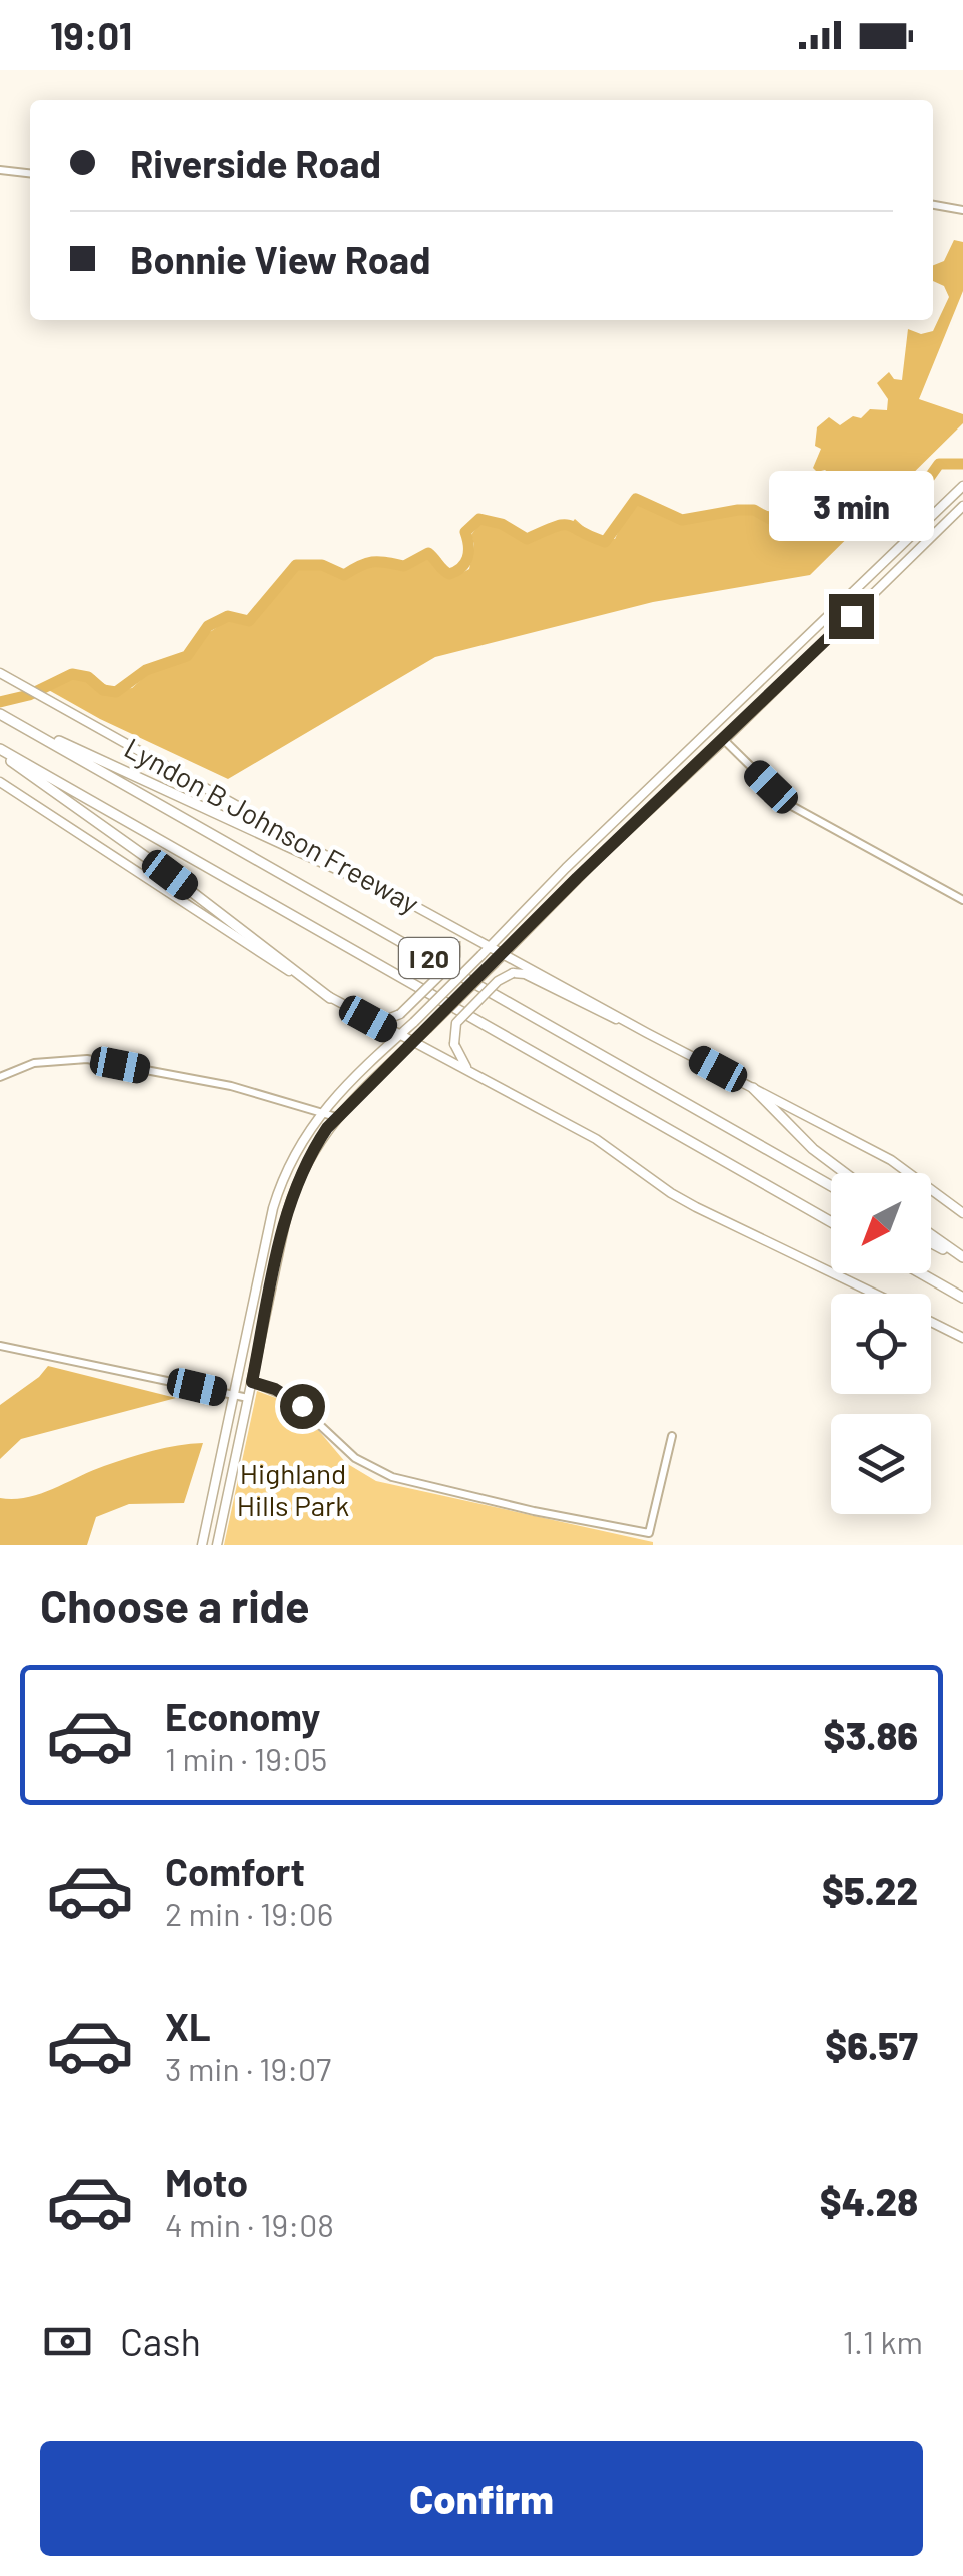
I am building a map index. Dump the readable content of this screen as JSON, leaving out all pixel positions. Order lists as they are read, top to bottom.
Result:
{
  "streets": {
    "highway": ["Lyndon B Johnson Freeway", "I 20"]
  },
  "parks": ["Highland Hills Park"],
  "north": "bottom left",
  "page": {
    "status": "19:01",
    "banner": ["Riverside Road", "Bonnie View Road"],
    "bubble": "3 min",
    "heading": "Choose a ride",
    "list": [
      {
        "name": "Economy",
        "note": "1 min · 19:05",
        "value": "$3.86"
      },
      {
        "name": "Comfort",
        "note": "2 min · 19:06",
        "value": "$5.22"
      },
      {
        "name": "XL",
        "note": "3 min · 19:07",
        "value": "$6.57"
      },
      {
        "name": "Moto",
        "note": "4 min · 19:08",
        "value": "$4.28"
      }
    ],
    "pay": ["Cash", "1.1 km"],
    "buttons": "Confirm"
  }
}
